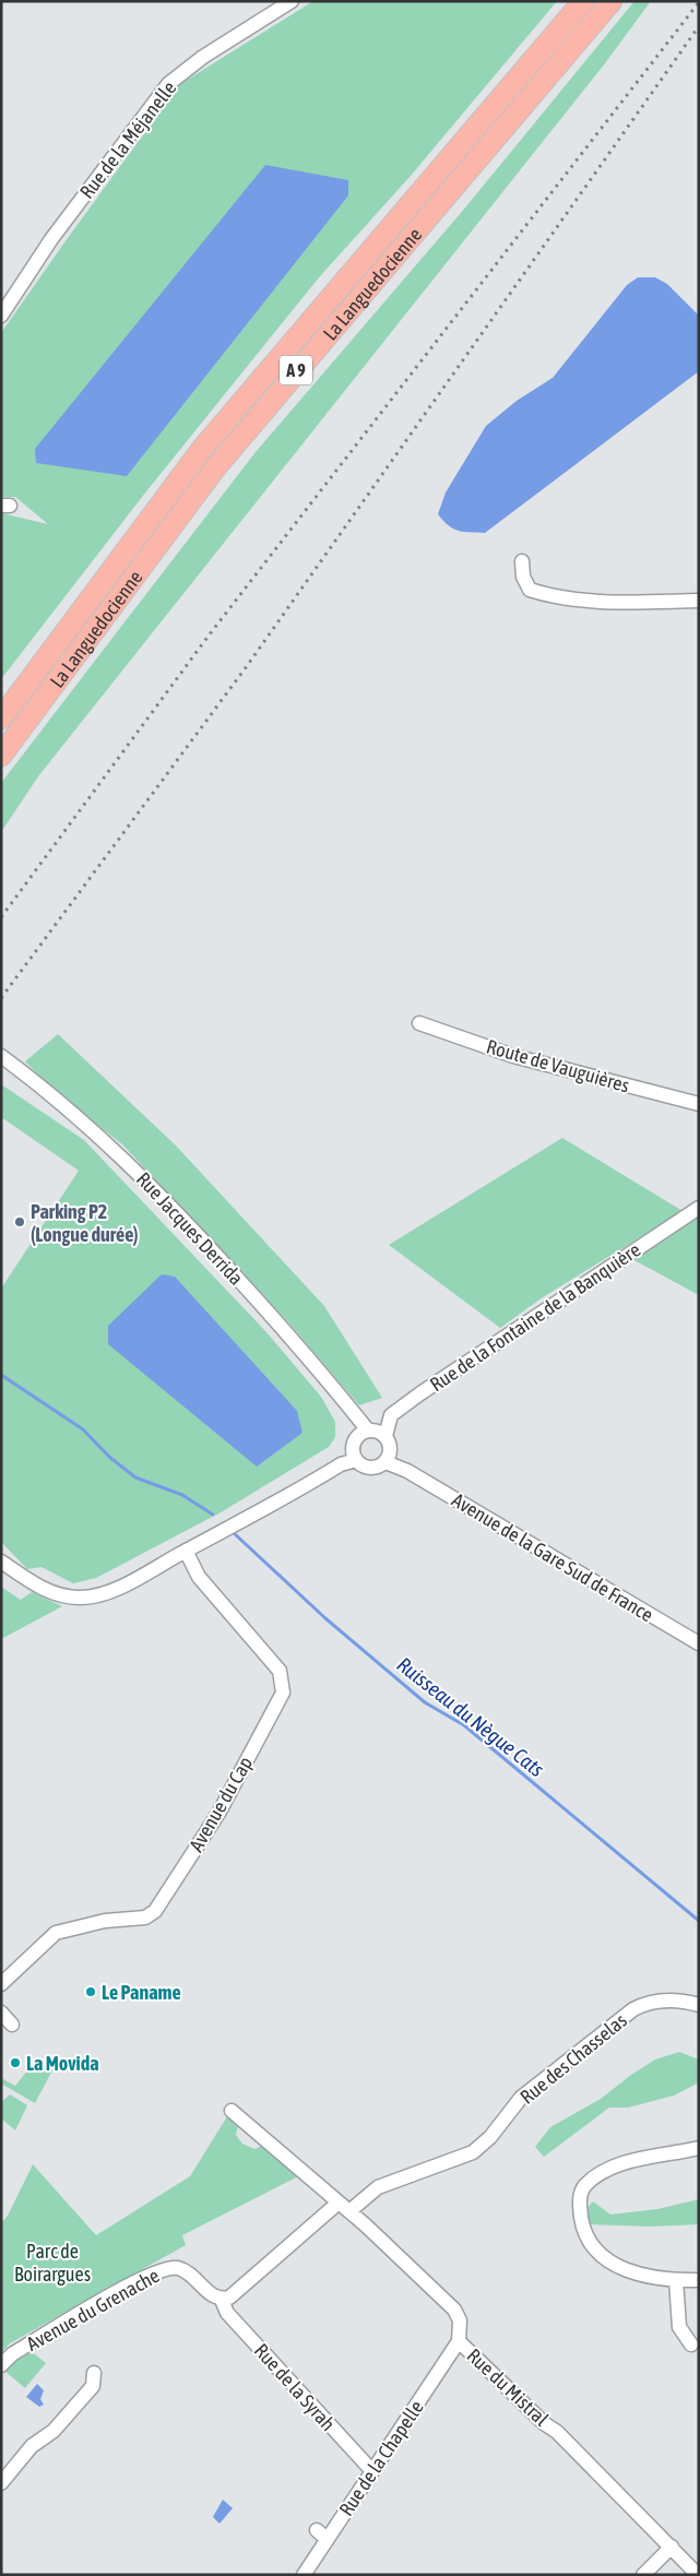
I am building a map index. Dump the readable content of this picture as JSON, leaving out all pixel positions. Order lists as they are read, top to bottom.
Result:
{
  "streets": {
    "highway": ["La Languedocienne", "A 9"],
    "street": [
      "Rue de la Méjanelle",
      "Route de Vauguières",
      "Rue Jacques Derrida",
      "Rue de la Fontaine de la Banquière",
      "Avenue de la Gare Sud de France",
      "Avenue du Cap",
      "Rue des Chasselas",
      "Avenue du Grenache",
      "Rue de la Syrah",
      "Rue du Mistral",
      "Rue de la Chapelle"
    ]
  },
  "crossings": [
    ["Rue Jacques Derrida", "Rue de la Fontaine de la Banquière"],
    ["Rue Jacques Derrida", "Avenue de la Gare Sud de France"],
    ["Rue de la Fontaine de la Banquière", "Avenue de la Gare Sud de France"],
    ["Rue des Chasselas", "Rue du Mistral"],
    ["Avenue du Grenache", "Rue de la Syrah"],
    ["Rue de la Syrah", "Rue de la Chapelle"],
    ["Rue du Mistral", "Rue de la Chapelle"]
  ],
  "water": ["Ruisseau du Nègue Cats"],
  "parks": ["Parc de Boirargues"],
  "places": ["Parking P2 (Longue durée)", "Le Paname", "La Movida"]
}
